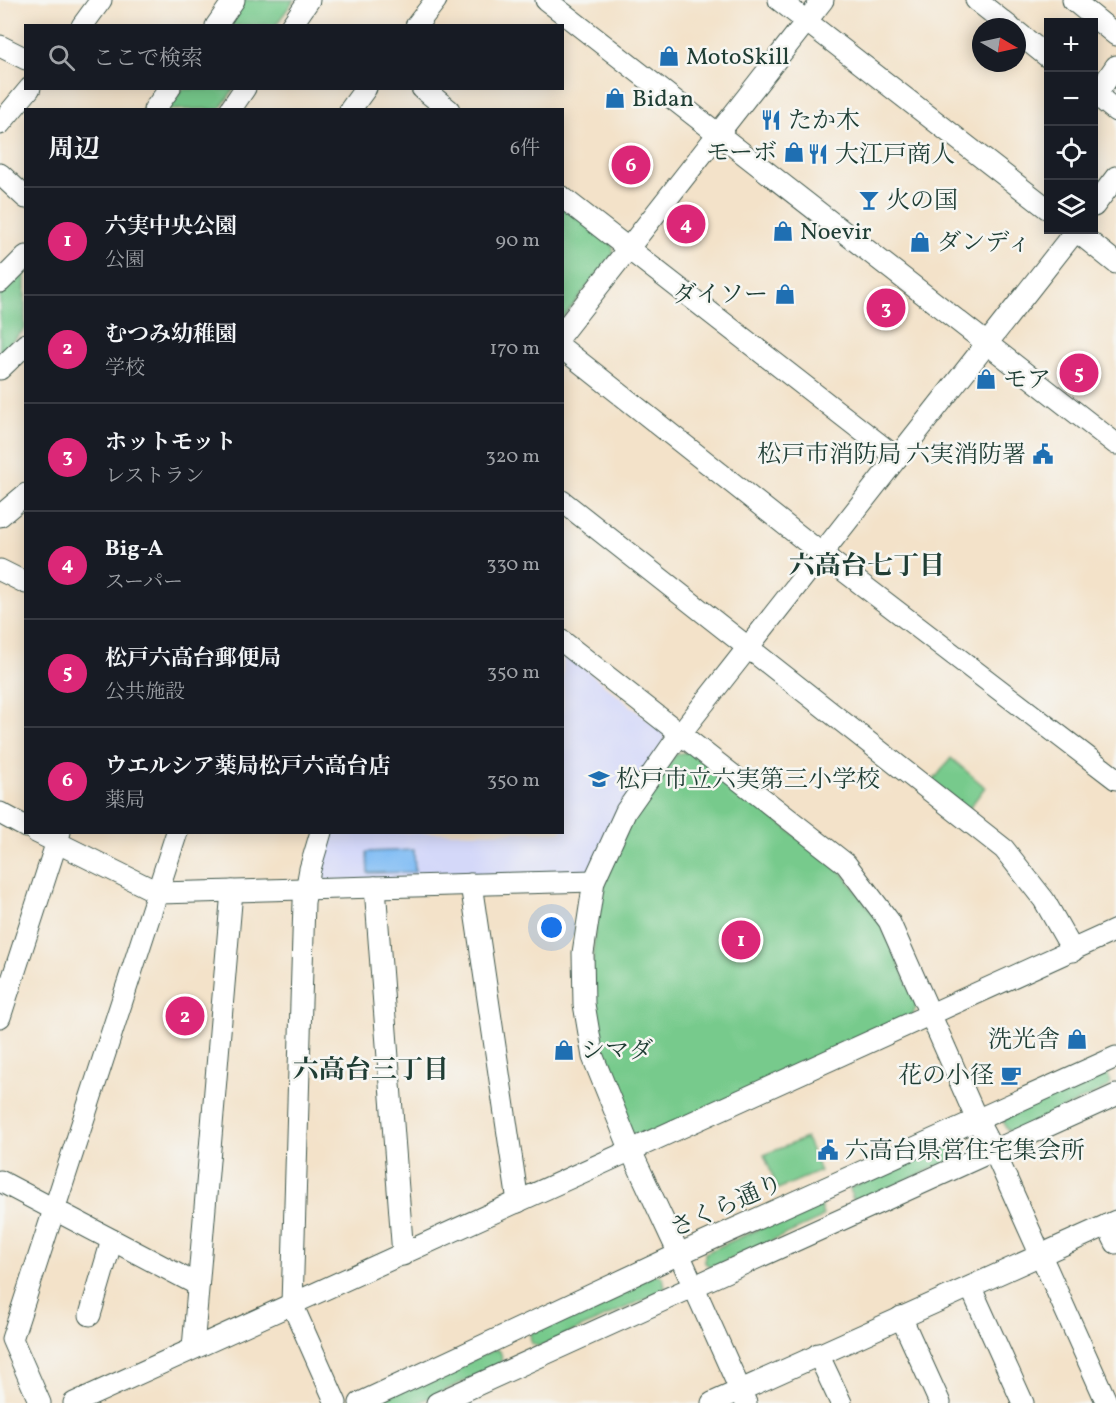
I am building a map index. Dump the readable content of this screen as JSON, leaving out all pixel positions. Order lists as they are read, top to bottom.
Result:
{
  "streets": {
    "street": ["さくら通り"]
  },
  "districts": ["六高台七丁目", "六高台三丁目"],
  "places": {
    "shop": [
      "MotoSkill",
      "Bidan",
      "モーボ",
      "Noevir",
      "ダンディ",
      "ダイソー",
      "モア",
      "洗光舎",
      "シマダ"
    ],
    "restaurant": ["たか木", "大江戸商人"],
    "bar": ["火の国"],
    "public building": ["松戸市消防局 六実消防署", "六高台県営住宅集会所"],
    "school or university": ["松戸市立六実第三小学校"],
    "cafe": ["花の小径"]
  },
  "north": "right",
  "page": {
    "map_buttons": ["+", "−"],
    "search": "ここで検索",
    "heading": ["周辺", "6件"],
    "pins": [
      "6",
      "4",
      "3",
      "5",
      "1",
      "2"
    ],
    "list": [
      {
        "mark": "1",
        "name": "六実中央公園",
        "note": "公園",
        "value": "90 m"
      },
      {
        "mark": "2",
        "name": "むつみ幼稚園",
        "note": "学校",
        "value": "170 m"
      },
      {
        "mark": "3",
        "name": "ホットモット",
        "note": "レストラン",
        "value": "320 m"
      },
      {
        "mark": "4",
        "name": "Big-A",
        "note": "スーパー",
        "value": "330 m"
      },
      {
        "mark": "5",
        "name": "松戸六高台郵便局",
        "note": "公共施設",
        "value": "350 m"
      },
      {
        "mark": "6",
        "name": "ウエルシア薬局松戸六高台店",
        "note": "薬局",
        "value": "350 m"
      }
    ]
  }
}
